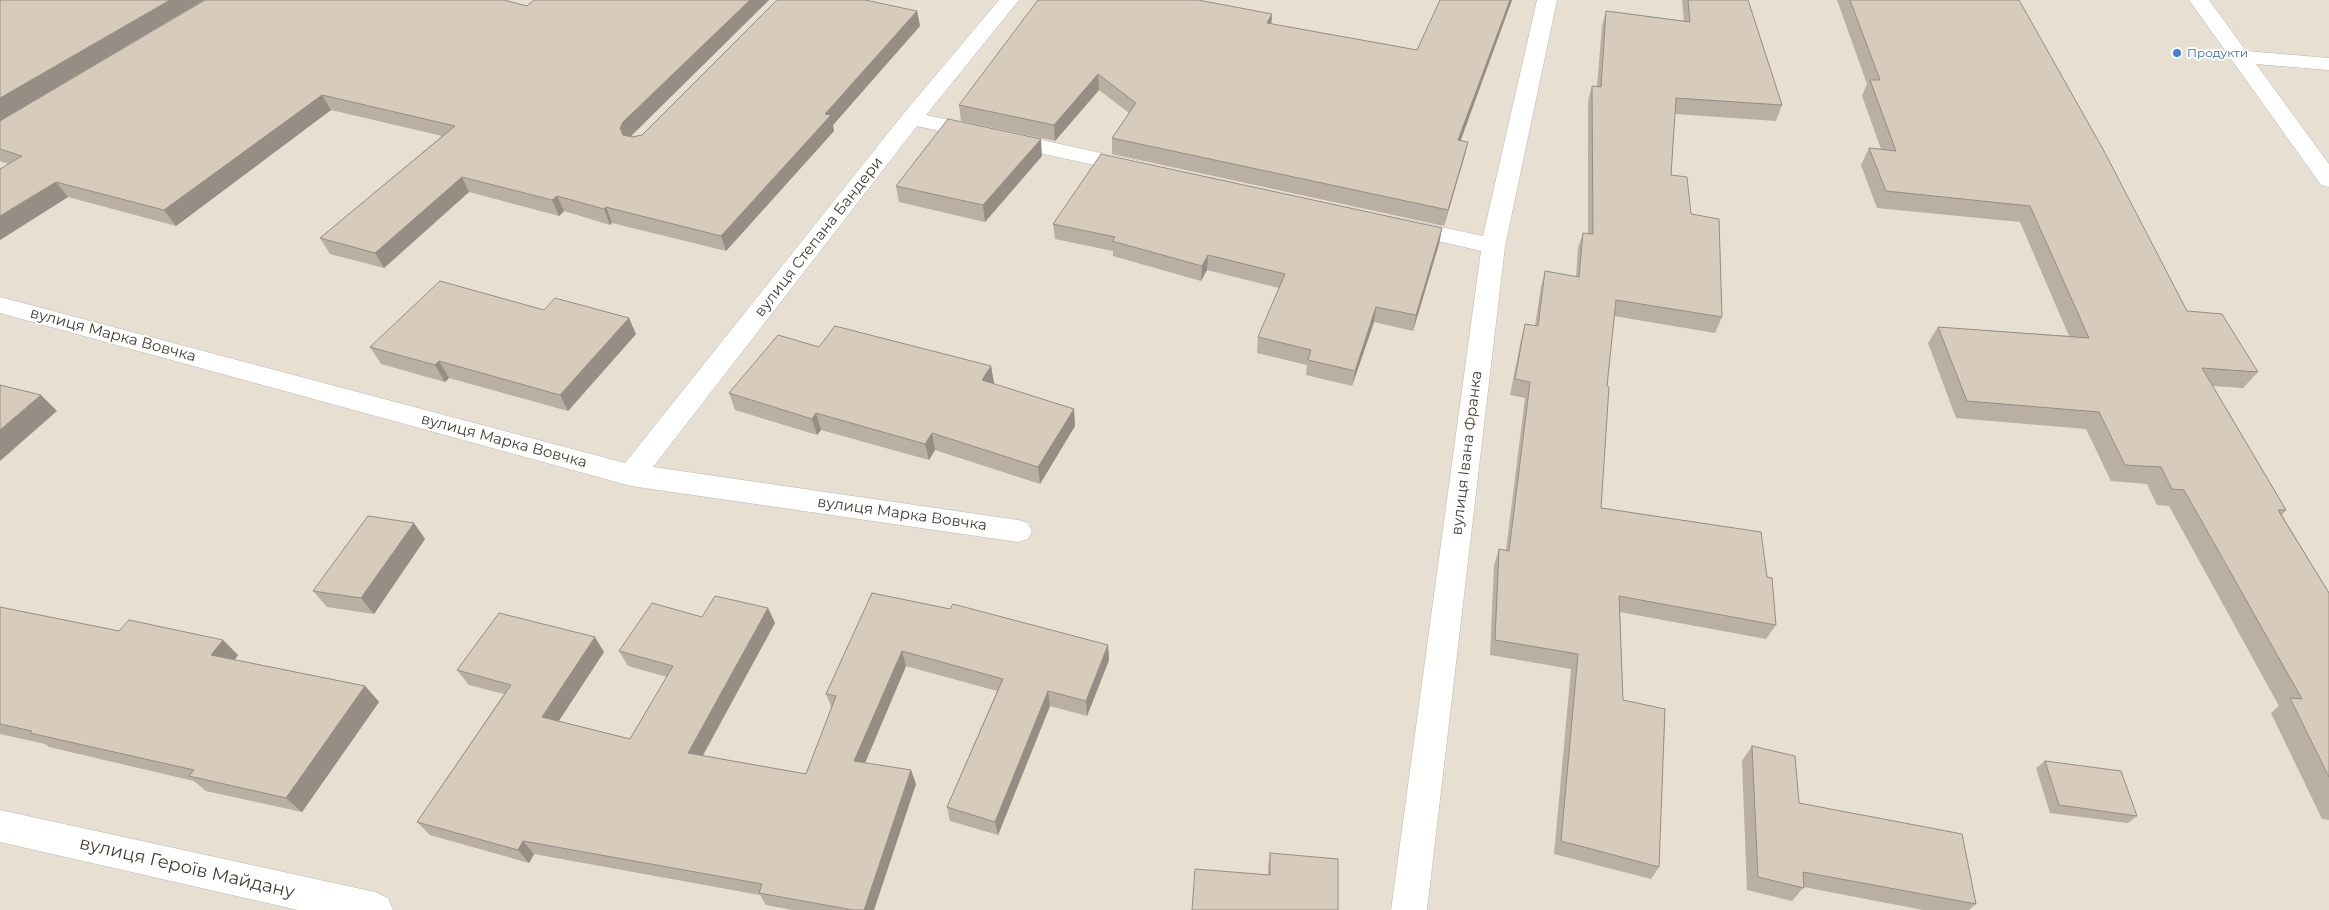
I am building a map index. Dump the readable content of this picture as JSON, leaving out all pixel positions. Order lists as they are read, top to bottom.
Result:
{
  "streets": {
    "street": [
      "вулиця Степана Бандери",
      "вулиця Марка Вовчка",
      "вулиця Івана Франка",
      "вулиця Героїв Майдану"
    ]
  },
  "crossings": [
    ["вулиця Степана Бандери", "вулиця Марка Вовчка"]
  ],
  "places": ["Продукти"]
}
